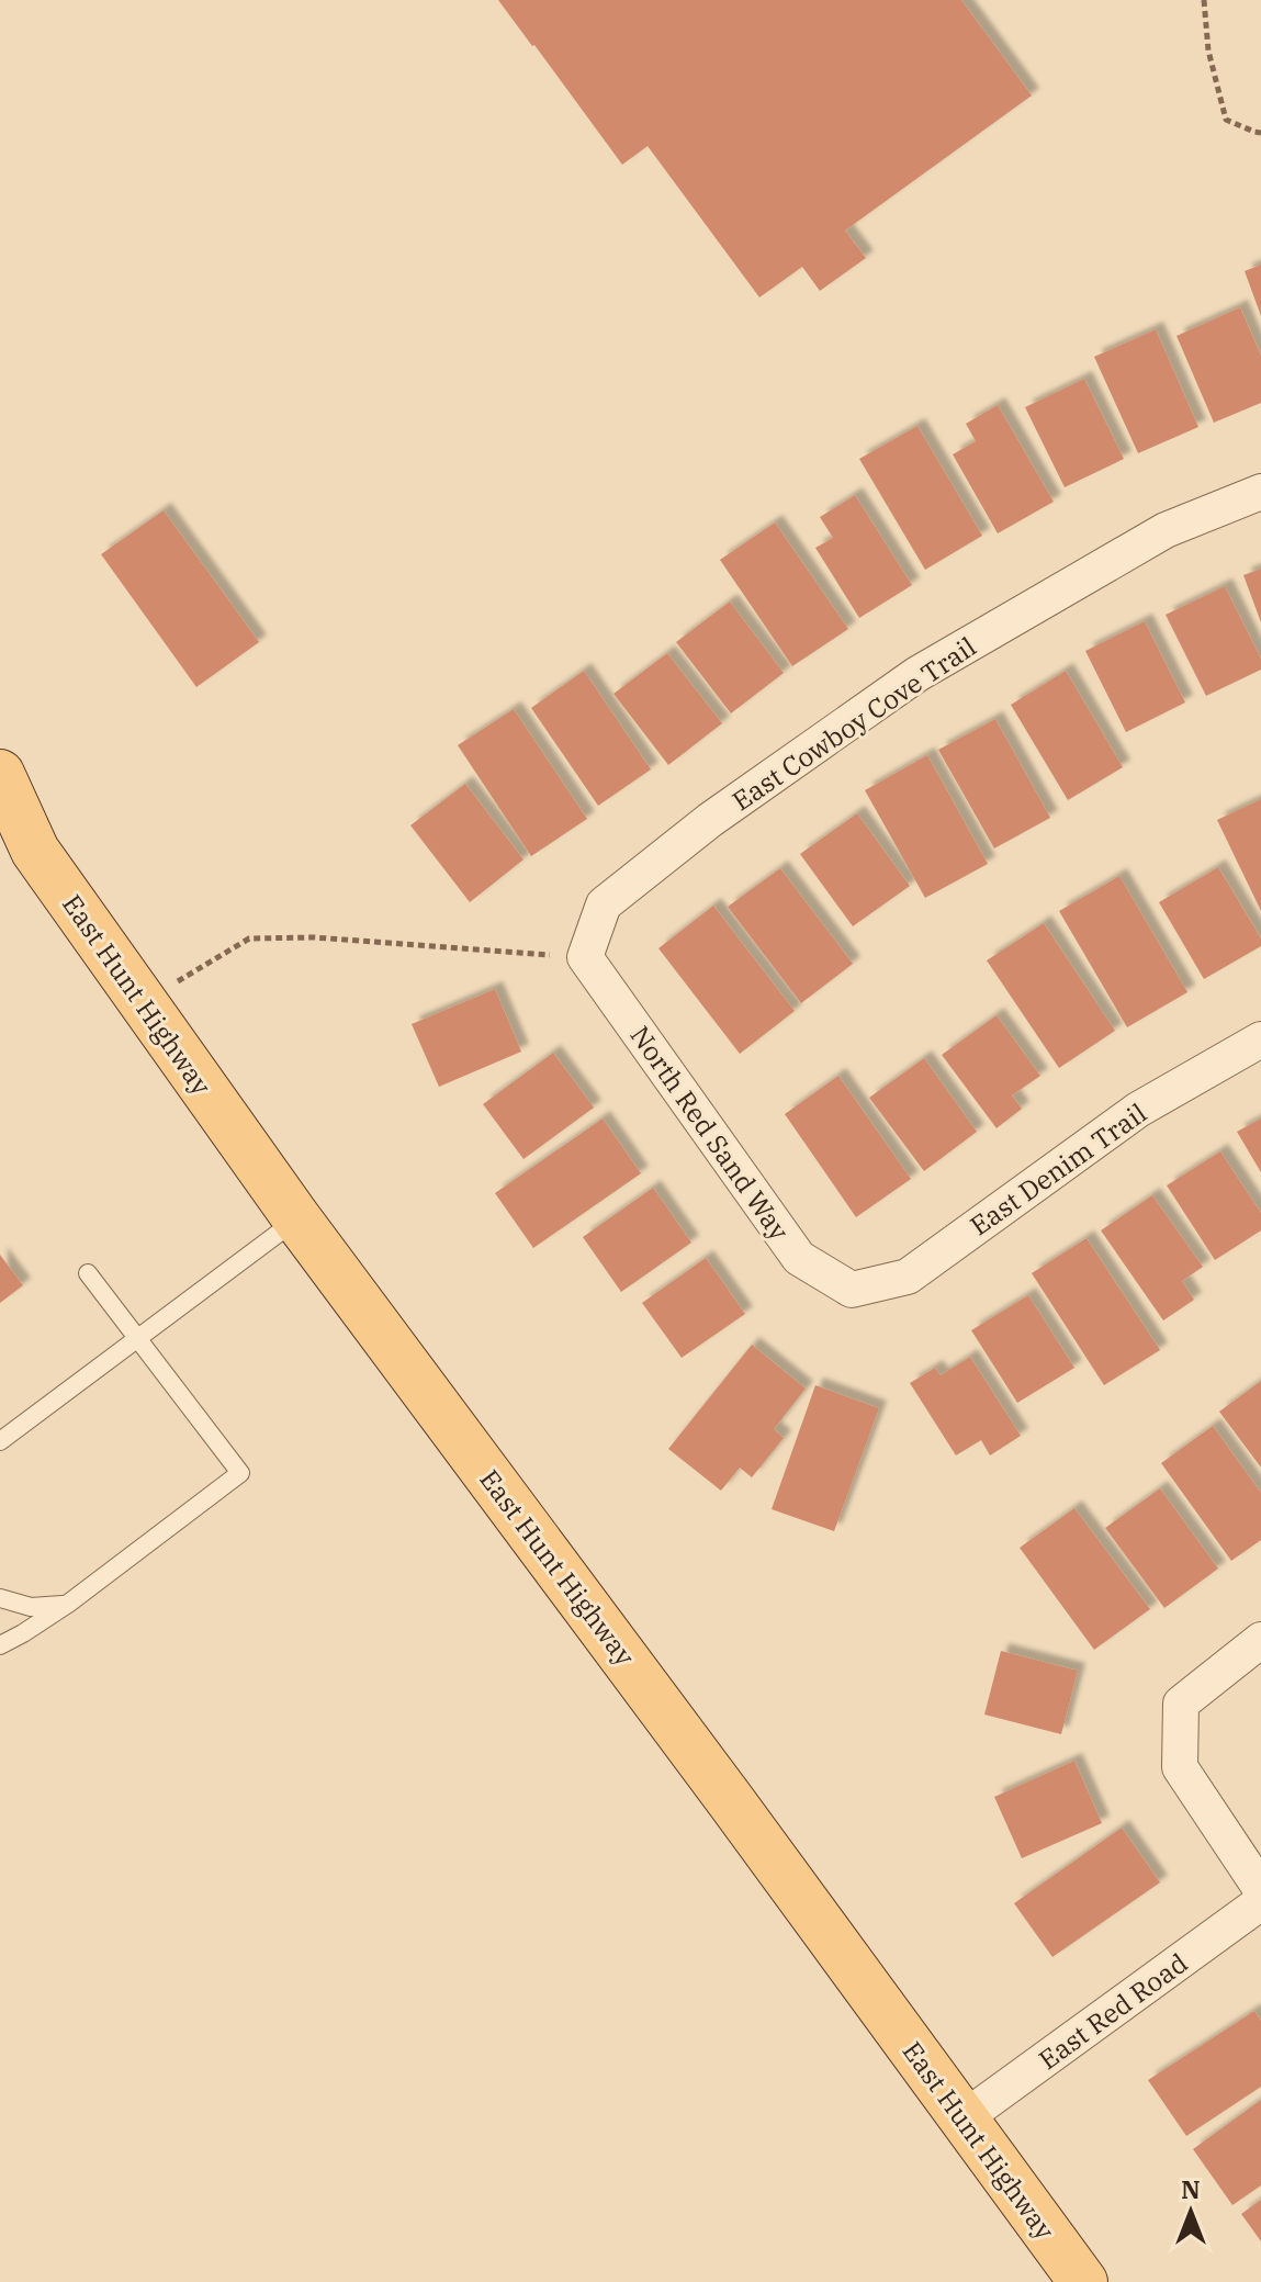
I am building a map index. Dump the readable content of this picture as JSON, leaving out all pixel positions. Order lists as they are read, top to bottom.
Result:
{
  "streets": {
    "main road": ["East Hunt Highway"],
    "street": [
      "East Cowboy Cove Trail",
      "North Red Sand Way",
      "East Denim Trail",
      "East Red Road"
    ]
  },
  "crossings": [
    ["East Cowboy Cove Trail", "North Red Sand Way"],
    ["East Hunt Highway", "East Red Road"],
    ["North Red Sand Way", "East Denim Trail"]
  ],
  "north": "top"
}
